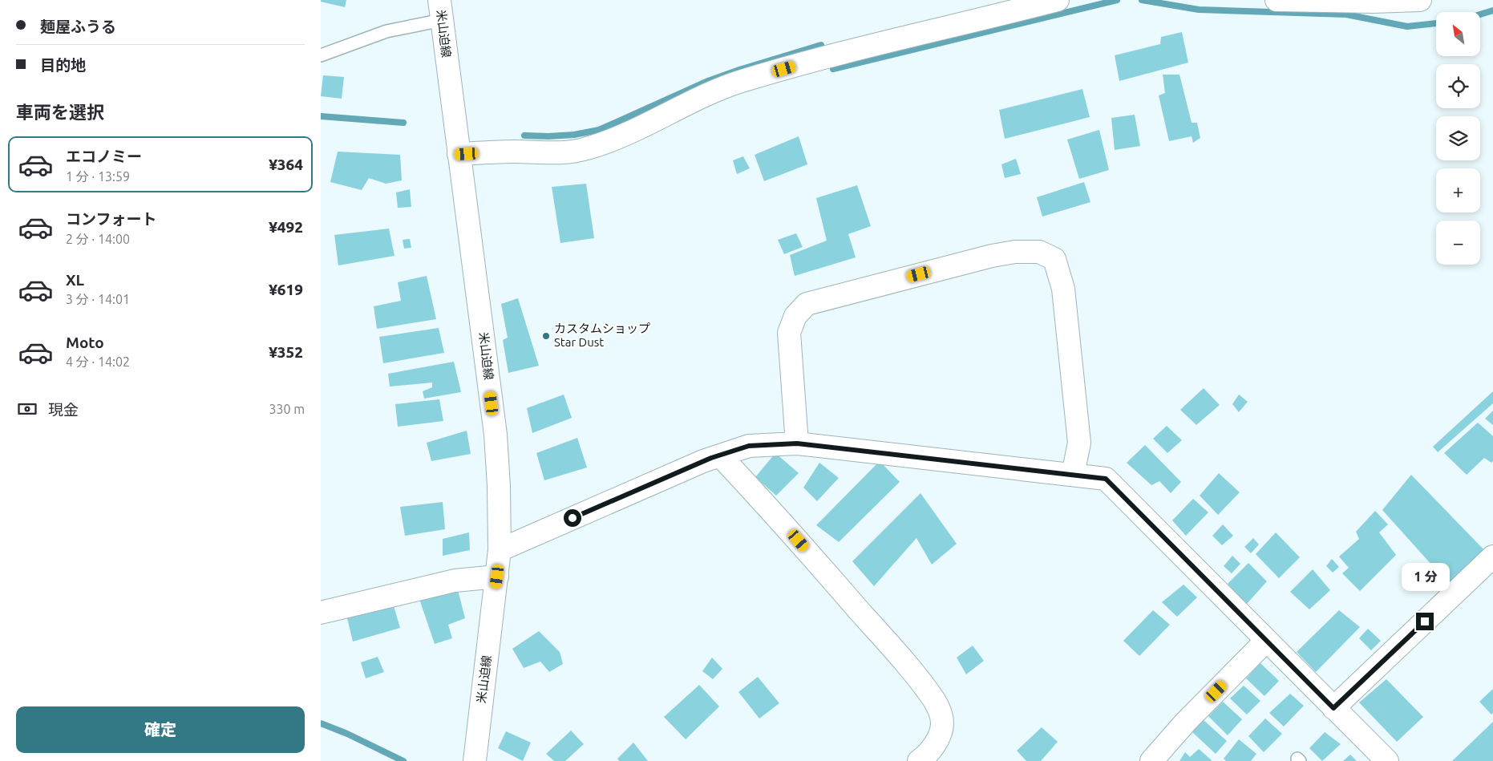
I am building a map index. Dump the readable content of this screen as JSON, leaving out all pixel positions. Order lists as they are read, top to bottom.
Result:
{
  "streets": {
    "street": ["米山迫線"]
  },
  "places": ["カスタムショップ Star Dust"],
  "north": "top left",
  "page": {
    "banner": ["麺屋ふうる", "目的地"],
    "map_buttons": ["+", "−"],
    "heading": "車両を選択",
    "list": [
      {
        "name": "エコノミー",
        "note": "1 分 · 13:59",
        "value": "¥364"
      },
      {
        "name": "コンフォート",
        "note": "2 分 · 14:00",
        "value": "¥492"
      },
      {
        "name": "XL",
        "note": "3 分 · 14:01",
        "value": "¥619"
      },
      {
        "name": "Moto",
        "note": "4 分 · 14:02",
        "value": "¥352"
      }
    ],
    "pay": ["現金", "330 m"],
    "bubble": "1 分",
    "buttons": "確定"
  }
}
